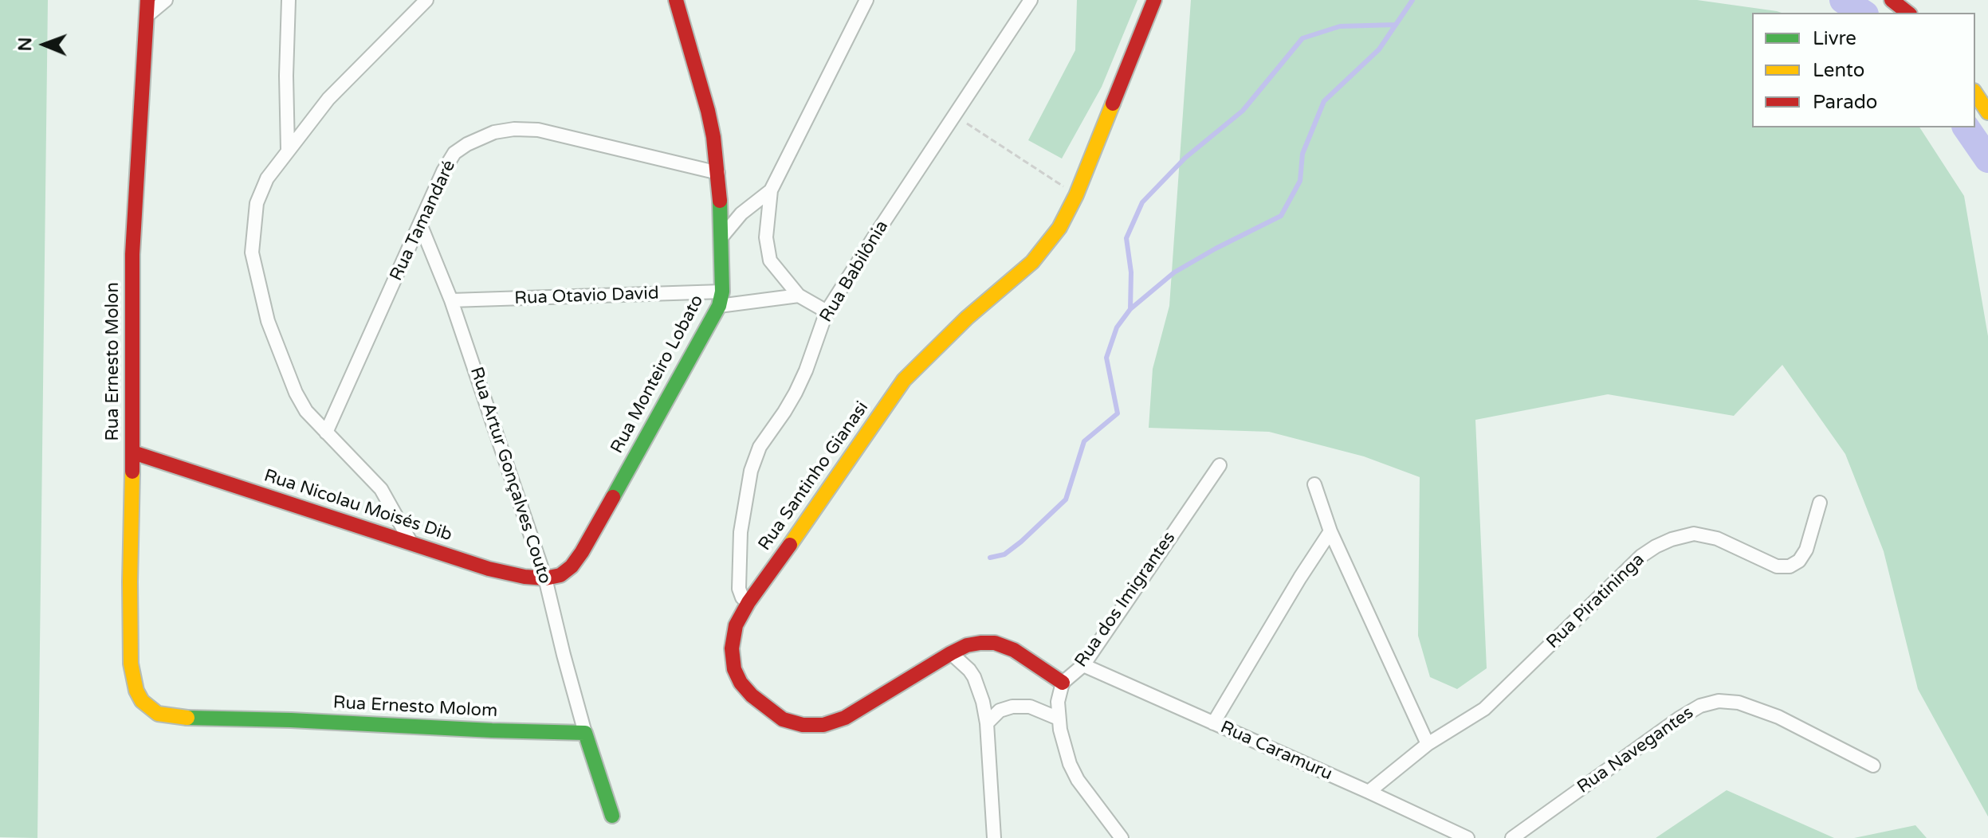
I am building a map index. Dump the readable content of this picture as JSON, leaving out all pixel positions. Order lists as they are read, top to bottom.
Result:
{
  "streets": {
    "street": [
      "Rua Tamandaré",
      "Rua Babilônia",
      "Rua Otavio David",
      "Rua Ernesto Molon",
      "Rua Monteiro Lobato",
      "Rua Artur Gonçalves Couto",
      "Rua Santinho Gianasi",
      "Rua Nicolau Moisés Dib",
      "Rua dos Imigrantes",
      "Rua Piratininga",
      "Rua Ernesto Molom",
      "Rua Navegantes",
      "Rua Caramuru"
    ]
  },
  "crossings": [
    ["Rua Tamandaré", "Rua Monteiro Lobato"],
    ["Rua Tamandaré", "Rua Artur Gonçalves Couto"],
    ["Rua Babilônia", "Rua Santinho Gianasi"],
    ["Rua Otavio David", "Rua Monteiro Lobato"],
    ["Rua Otavio David", "Rua Artur Gonçalves Couto"],
    ["Rua Ernesto Molon", "Rua Nicolau Moisés Dib"],
    ["Rua Ernesto Molon", "Rua Ernesto Molom"],
    ["Rua Monteiro Lobato", "Rua Artur Gonçalves Couto"],
    ["Rua Monteiro Lobato", "Rua Nicolau Moisés Dib"],
    ["Rua Artur Gonçalves Couto", "Rua Nicolau Moisés Dib"],
    ["Rua Artur Gonçalves Couto", "Rua Ernesto Molom"],
    ["Rua Santinho Gianasi", "Rua dos Imigrantes"],
    ["Rua dos Imigrantes", "Rua Caramuru"],
    ["Rua Piratininga", "Rua Caramuru"]
  ],
  "legend": ["Livre", "Lento", "Parado"],
  "north": "left"
}
